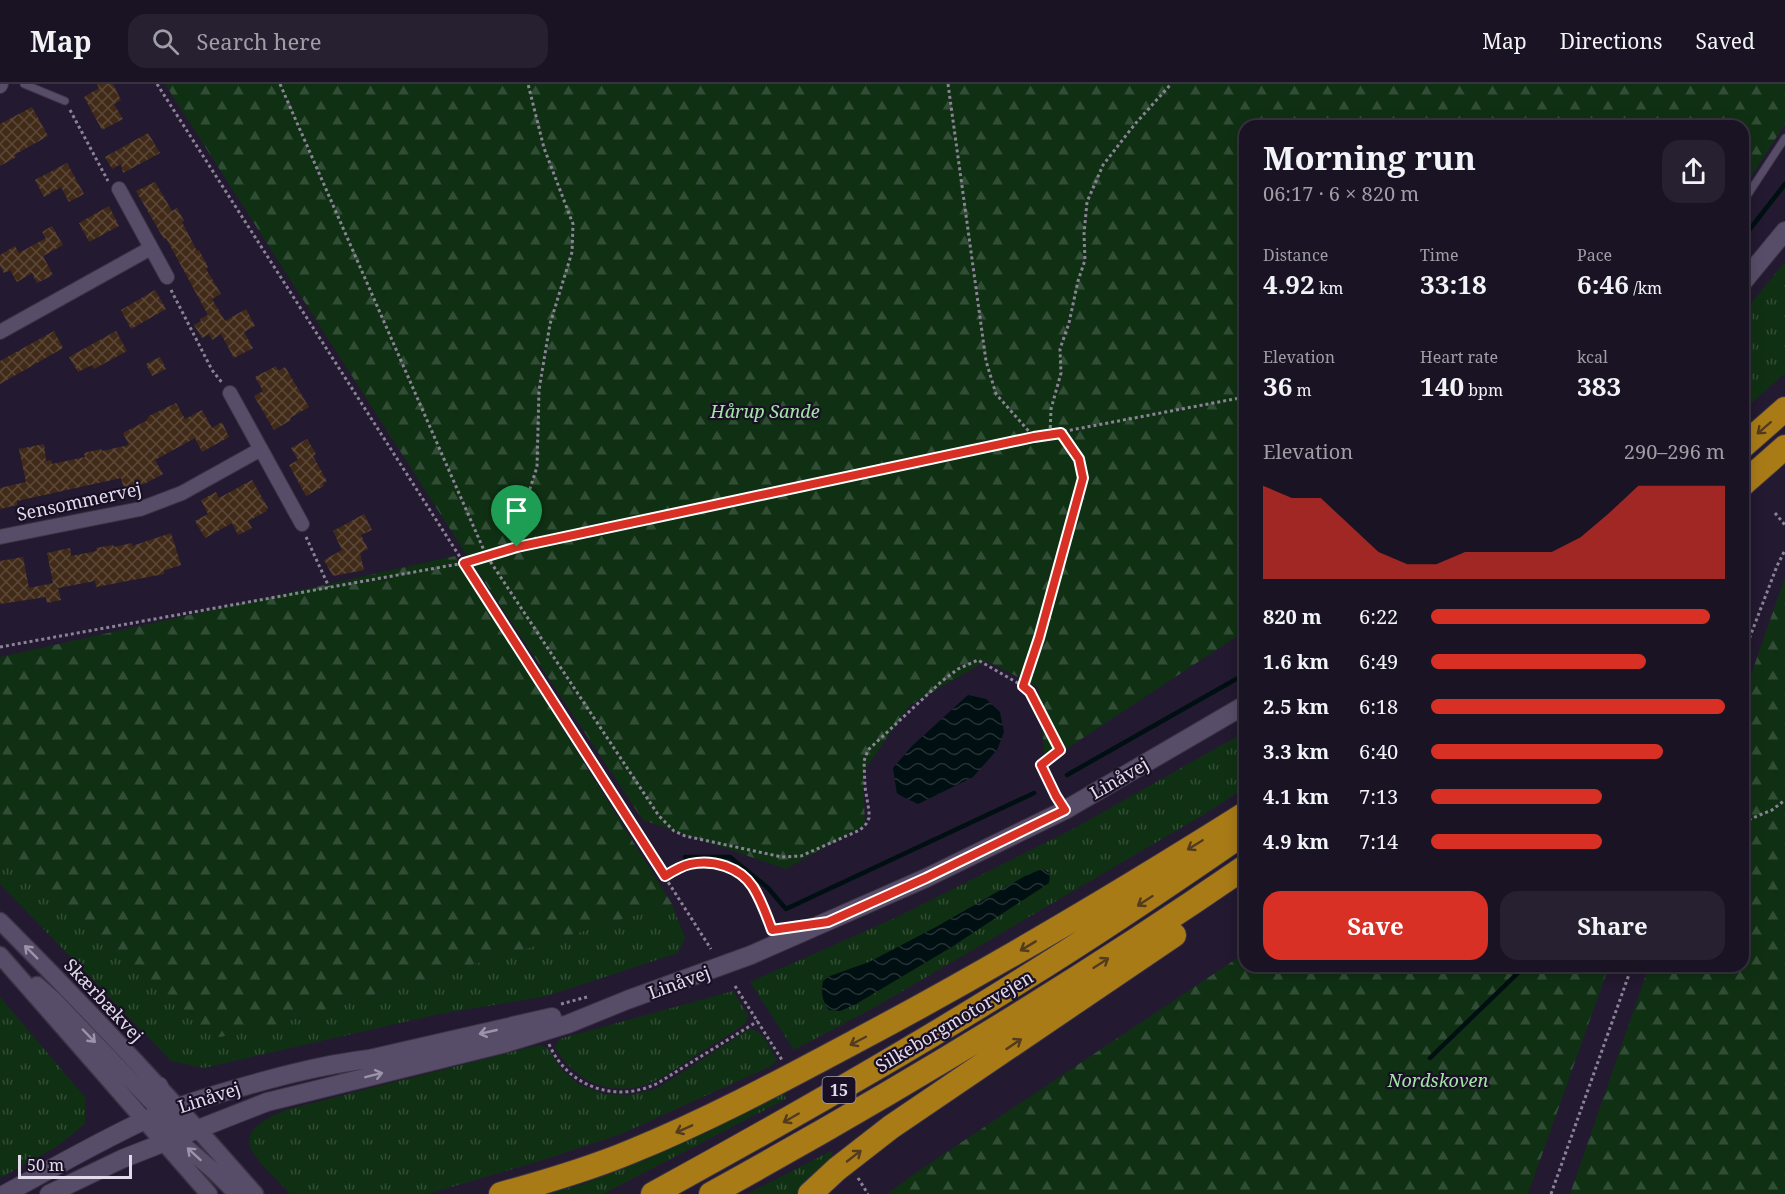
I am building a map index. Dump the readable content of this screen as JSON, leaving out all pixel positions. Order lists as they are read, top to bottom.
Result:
{
  "streets": {
    "highway": ["Silkeborgmotorvejen", "15"],
    "main road": ["Linåvej"],
    "street": ["Sensommervej", "Skærbækvej"]
  },
  "parks": ["Hårup Sande", "Nordskoven"],
  "scale_bar": "50 m",
  "page": {
    "header": "Map",
    "search": "Search here",
    "nav": ["Map", "Directions", "Saved"],
    "heading": ["Morning run", "06:17 · 6 × 820 m"],
    "stats": [
      ["Distance", "4.92 km"],
      ["Time", "33:18"],
      ["Pace", "6:46 /km"],
      ["Elevation", "36 m"],
      ["Heart rate", "140 bpm"],
      ["kcal", "383"]
    ],
    "chart": ["Elevation", "290–296 m"],
    "list": [
      {
        "name": "820 m",
        "note": "6:22"
      },
      {
        "name": "1.6 km",
        "note": "6:49"
      },
      {
        "name": "2.5 km",
        "note": "6:18"
      },
      {
        "name": "3.3 km",
        "note": "6:40"
      },
      {
        "name": "4.1 km",
        "note": "7:13"
      },
      {
        "name": "4.9 km",
        "note": "7:14"
      }
    ],
    "buttons": ["Save", "Share"],
    "scale": "50 m"
  }
}
